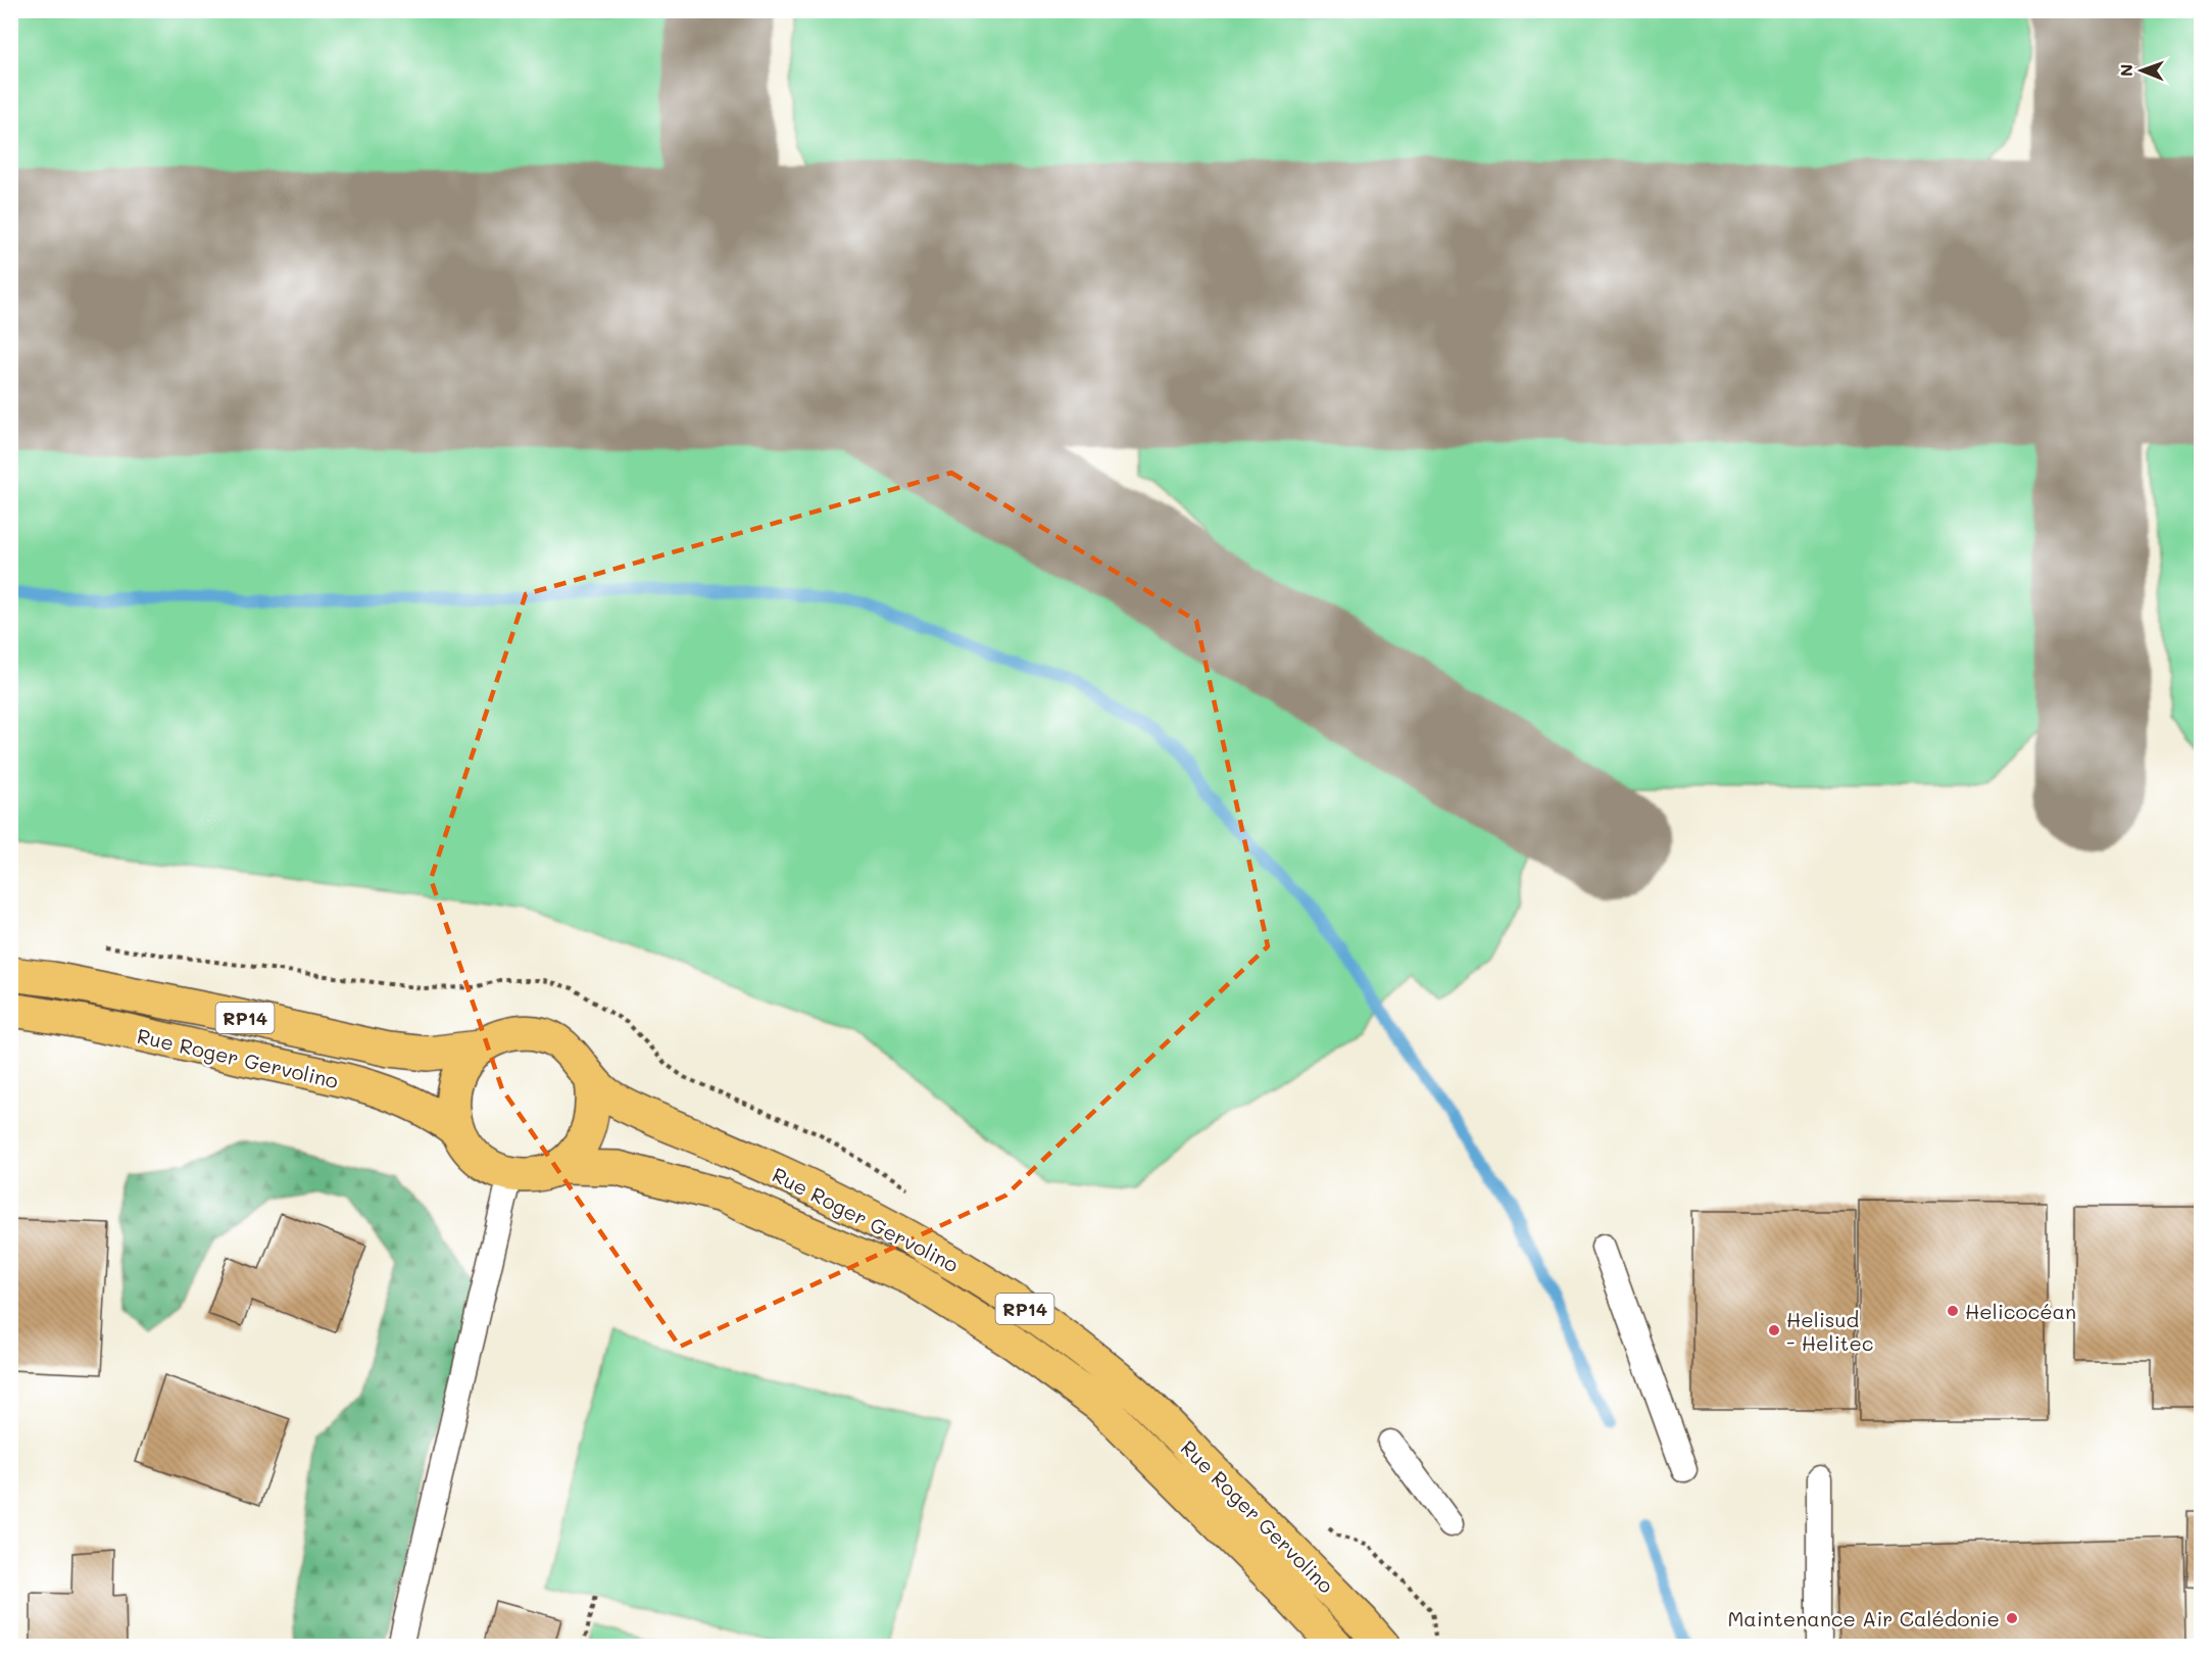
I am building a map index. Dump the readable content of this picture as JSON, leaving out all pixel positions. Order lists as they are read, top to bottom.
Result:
{
  "streets": {
    "main road": ["RP14", "Rue Roger Gervolino"]
  },
  "places": ["Helicocéan", "Helisud - Helitec", "Maintenance Air Calédonie"],
  "north": "left"
}
